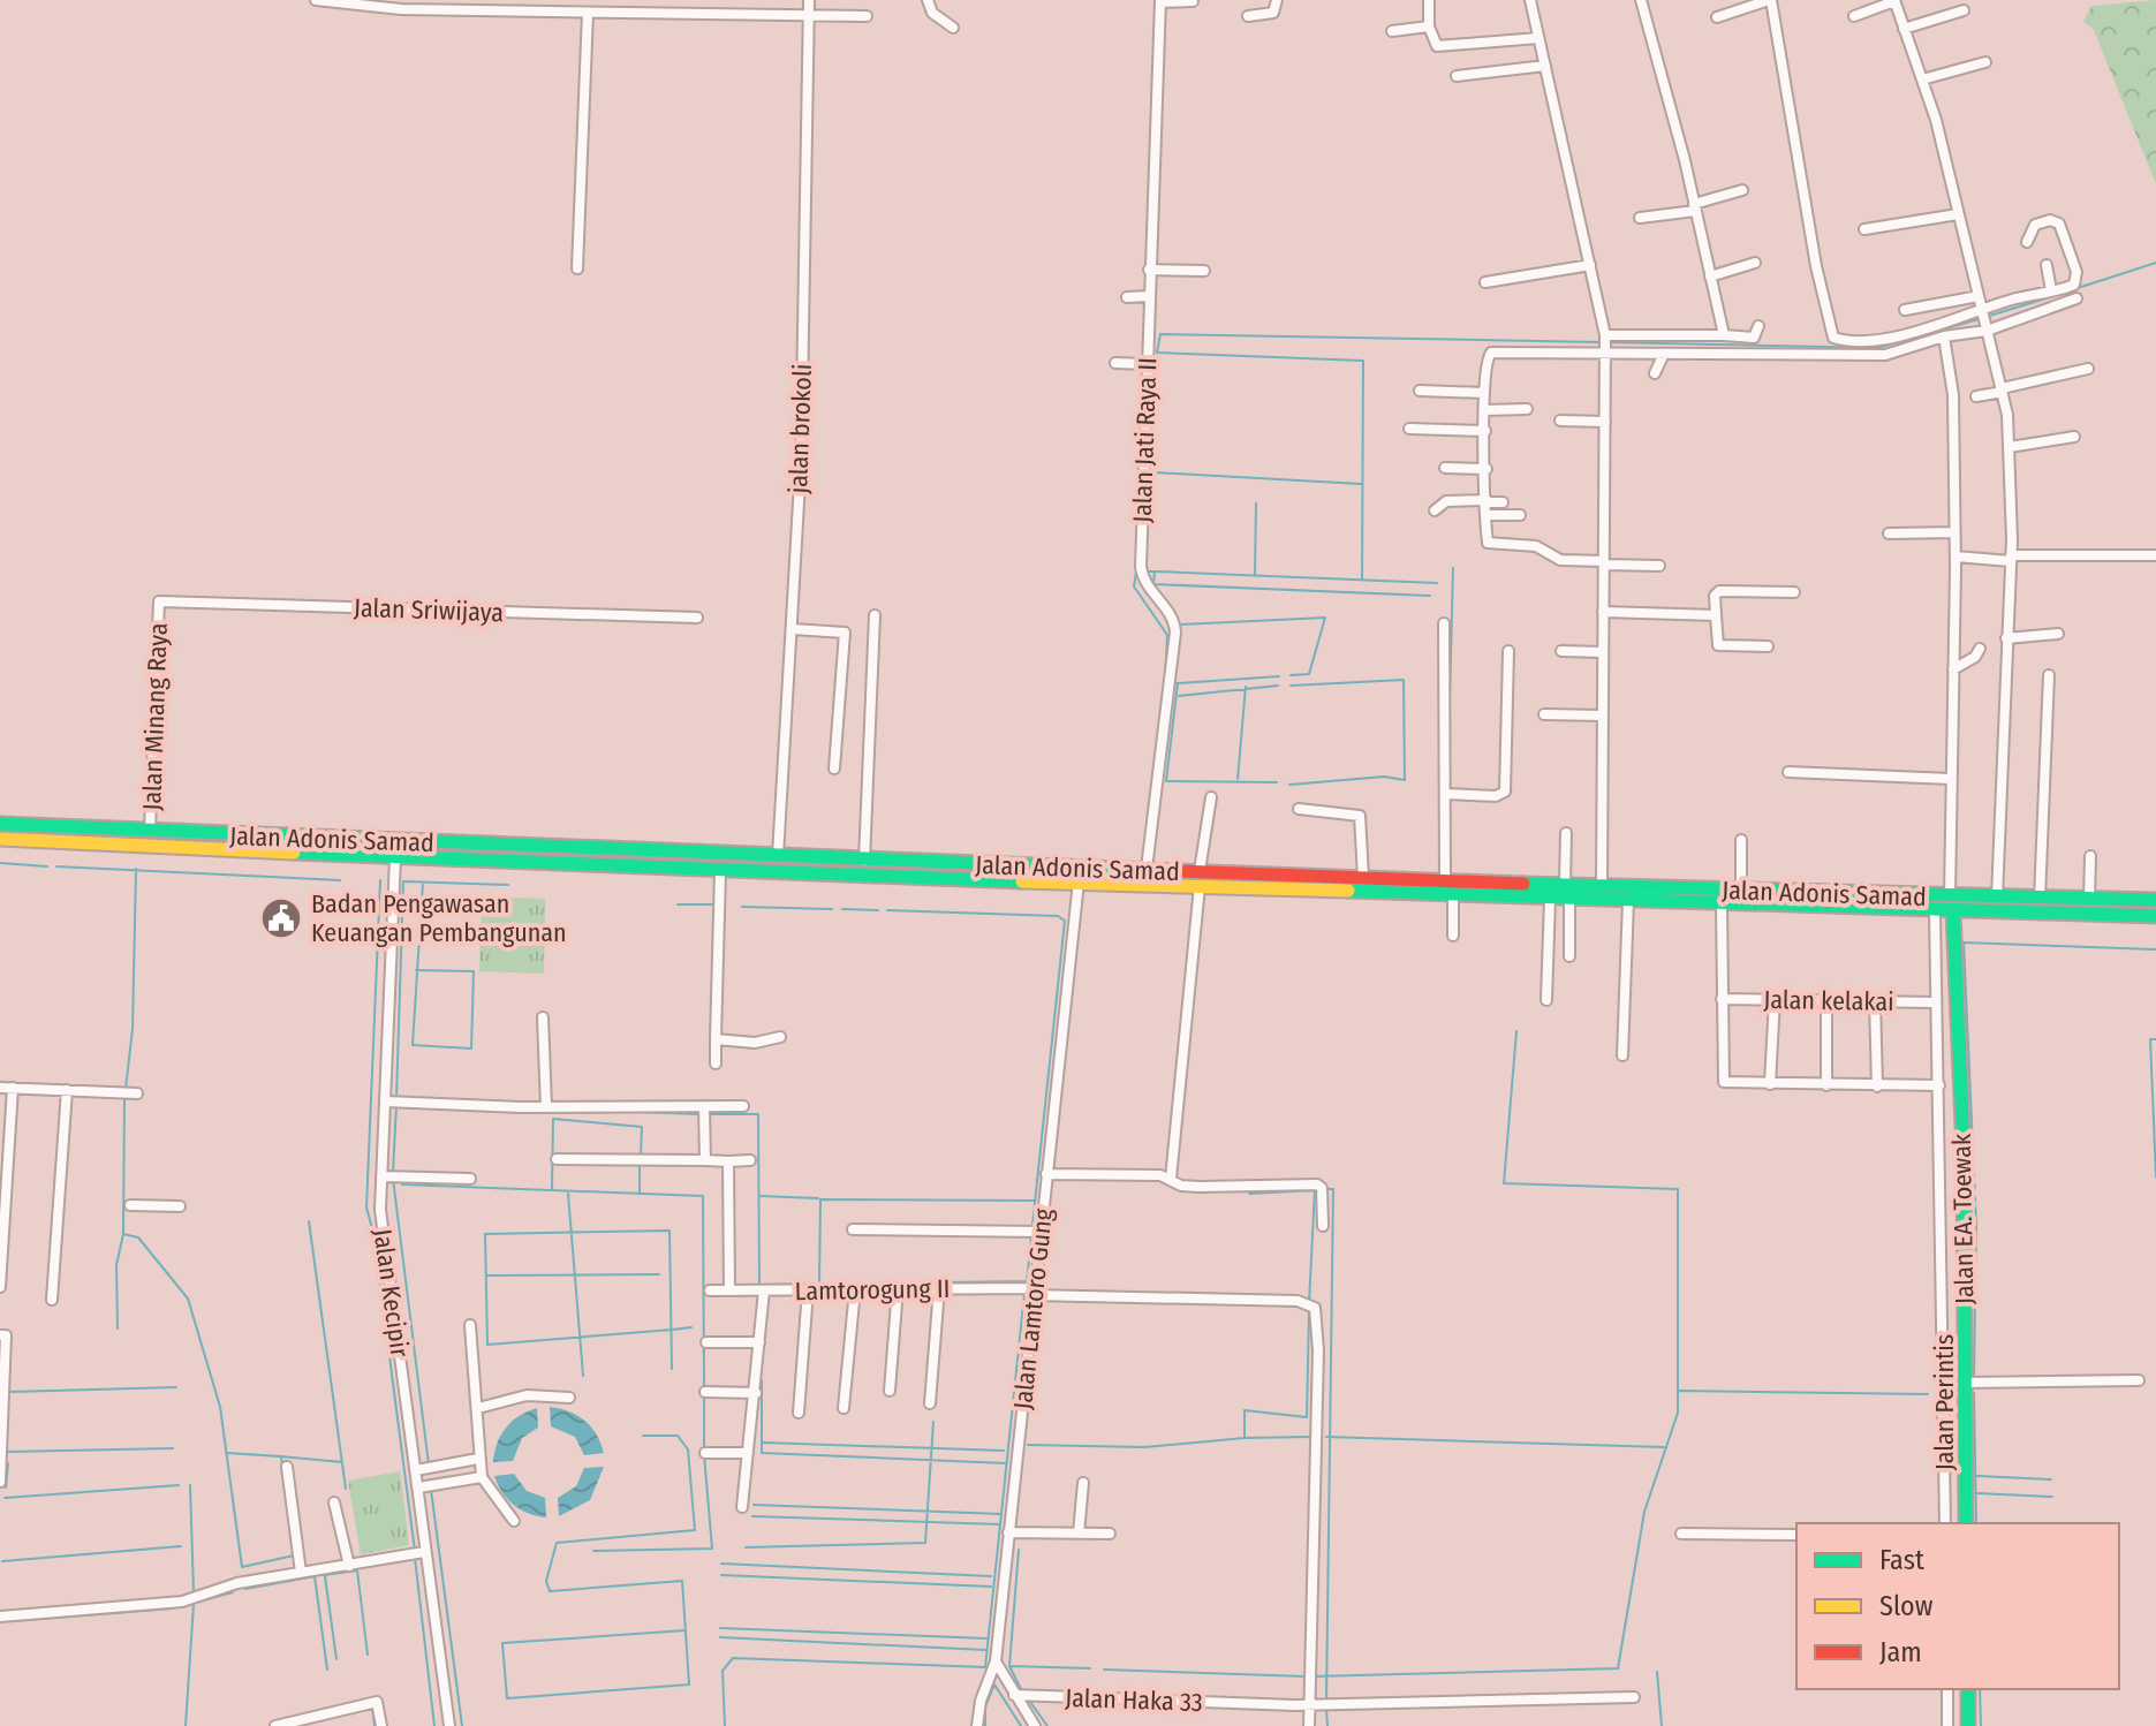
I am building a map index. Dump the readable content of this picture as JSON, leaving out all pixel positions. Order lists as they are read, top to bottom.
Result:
{
  "streets": {
    "main road": ["Jalan Adonis Samad", "Jalan EA. Toewak"],
    "street": [
      "jalan brokoli",
      "Jalan Jati Raya II",
      "Jalan Sriwijaya",
      "Jalan Minang Raya",
      "Jalan kelakai",
      "Lamtorogung II",
      "Jalan Kecipir",
      "Jalan Lamtoro Gung",
      "Jalan Perintis",
      "Jalan Haka 33"
    ]
  },
  "crossings": [
    ["jalan brokoli", "Jalan Adonis Samad"],
    ["Jalan Jati Raya II", "Jalan Adonis Samad"],
    ["Jalan Sriwijaya", "Jalan Minang Raya"],
    ["Jalan Minang Raya", "Jalan Adonis Samad"],
    ["Jalan kelakai", "Jalan Perintis"],
    ["Lamtorogung II", "Jalan Lamtoro Gung"],
    ["Lamtorogung II", "Jalan Haka 33"]
  ],
  "places": {
    "public building": ["Badan Pengawasan Keuangan Pembangunan"]
  },
  "legend": ["Fast", "Slow", "Jam"]
}
